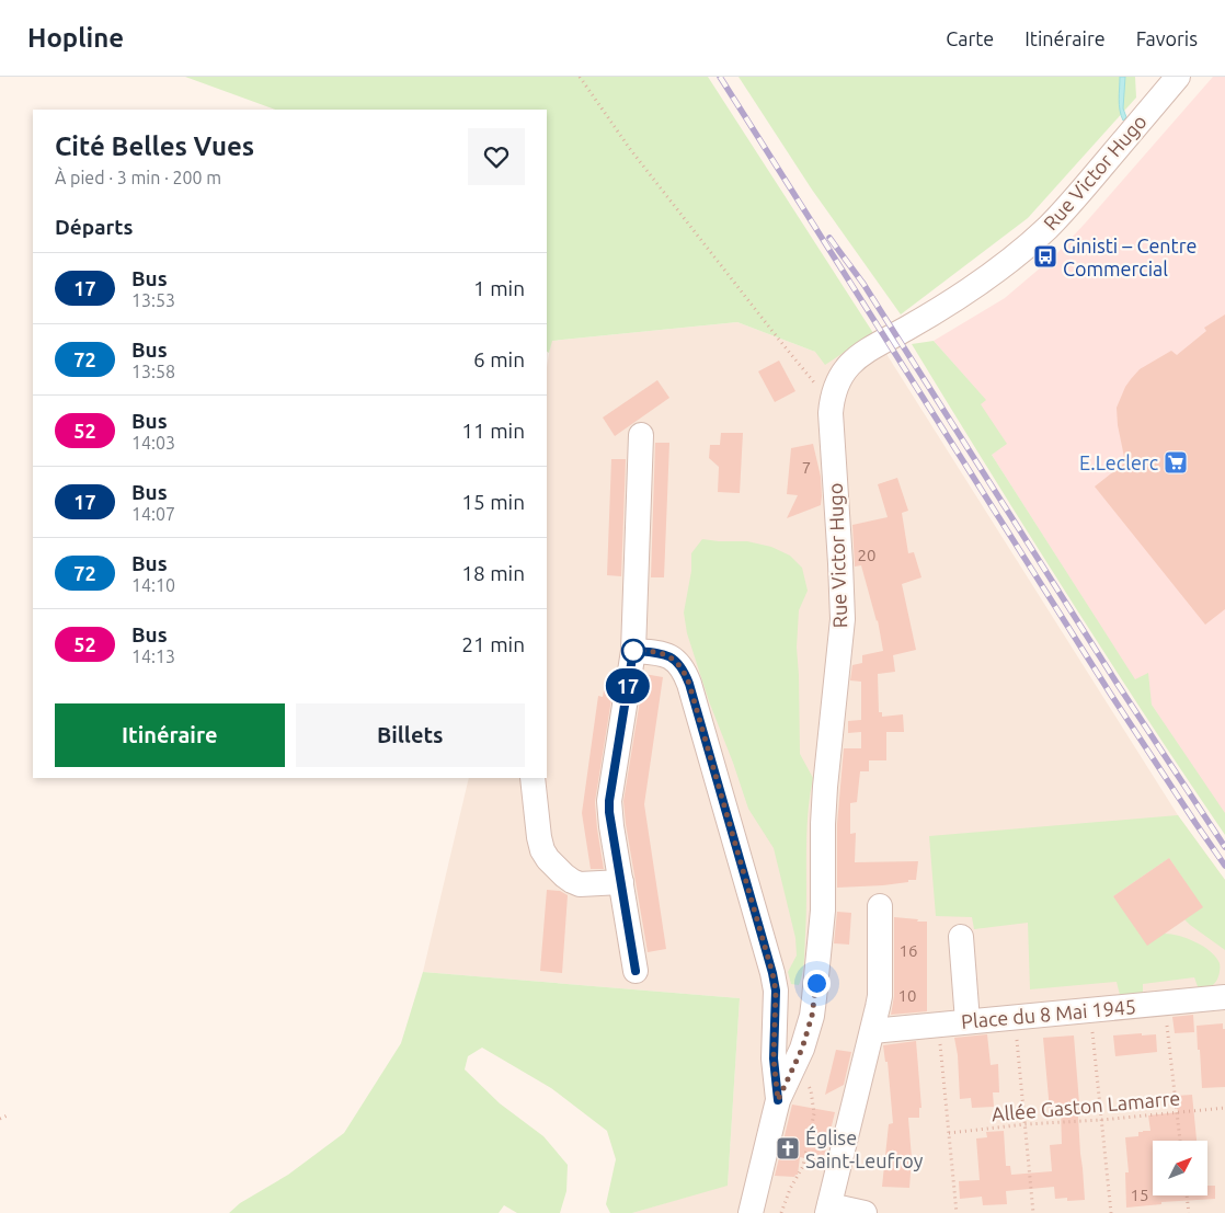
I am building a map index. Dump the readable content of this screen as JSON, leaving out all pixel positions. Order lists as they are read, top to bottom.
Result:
{
  "streets": {
    "street": ["Rue Victor Hugo", "Place du 8 Mai 1945"],
    "path": ["Allée Gaston Lamarre"]
  },
  "places": {
    "bus stop": ["Ginisti – Centre Commercial"],
    "supermarket": ["E.Leclerc"],
    "church": ["Église Saint-Leufroy"]
  },
  "lines": ["bus line 17"],
  "house_numbers": [
    "7",
    "20",
    "16",
    "10",
    "15"
  ],
  "north": "top right",
  "page": {
    "header": "Hopline",
    "nav": ["Carte", "Itinéraire", "Favoris"],
    "on_map": "17",
    "heading": [
      ["Cité Belles Vues", "À pied · 3 min · 200 m"],
      "Départs"
    ],
    "list": [
      {
        "mark": "17",
        "name": "Bus",
        "note": "13:53",
        "value": "1 min"
      },
      {
        "mark": "72",
        "name": "Bus",
        "note": "13:58",
        "value": "6 min"
      },
      {
        "mark": "52",
        "name": "Bus",
        "note": "14:03",
        "value": "11 min"
      },
      {
        "mark": "17",
        "name": "Bus",
        "note": "14:07",
        "value": "15 min"
      },
      {
        "mark": "72",
        "name": "Bus",
        "note": "14:10",
        "value": "18 min"
      },
      {
        "mark": "52",
        "name": "Bus",
        "note": "14:13",
        "value": "21 min"
      }
    ],
    "buttons": ["Itinéraire", "Billets"]
  }
}
